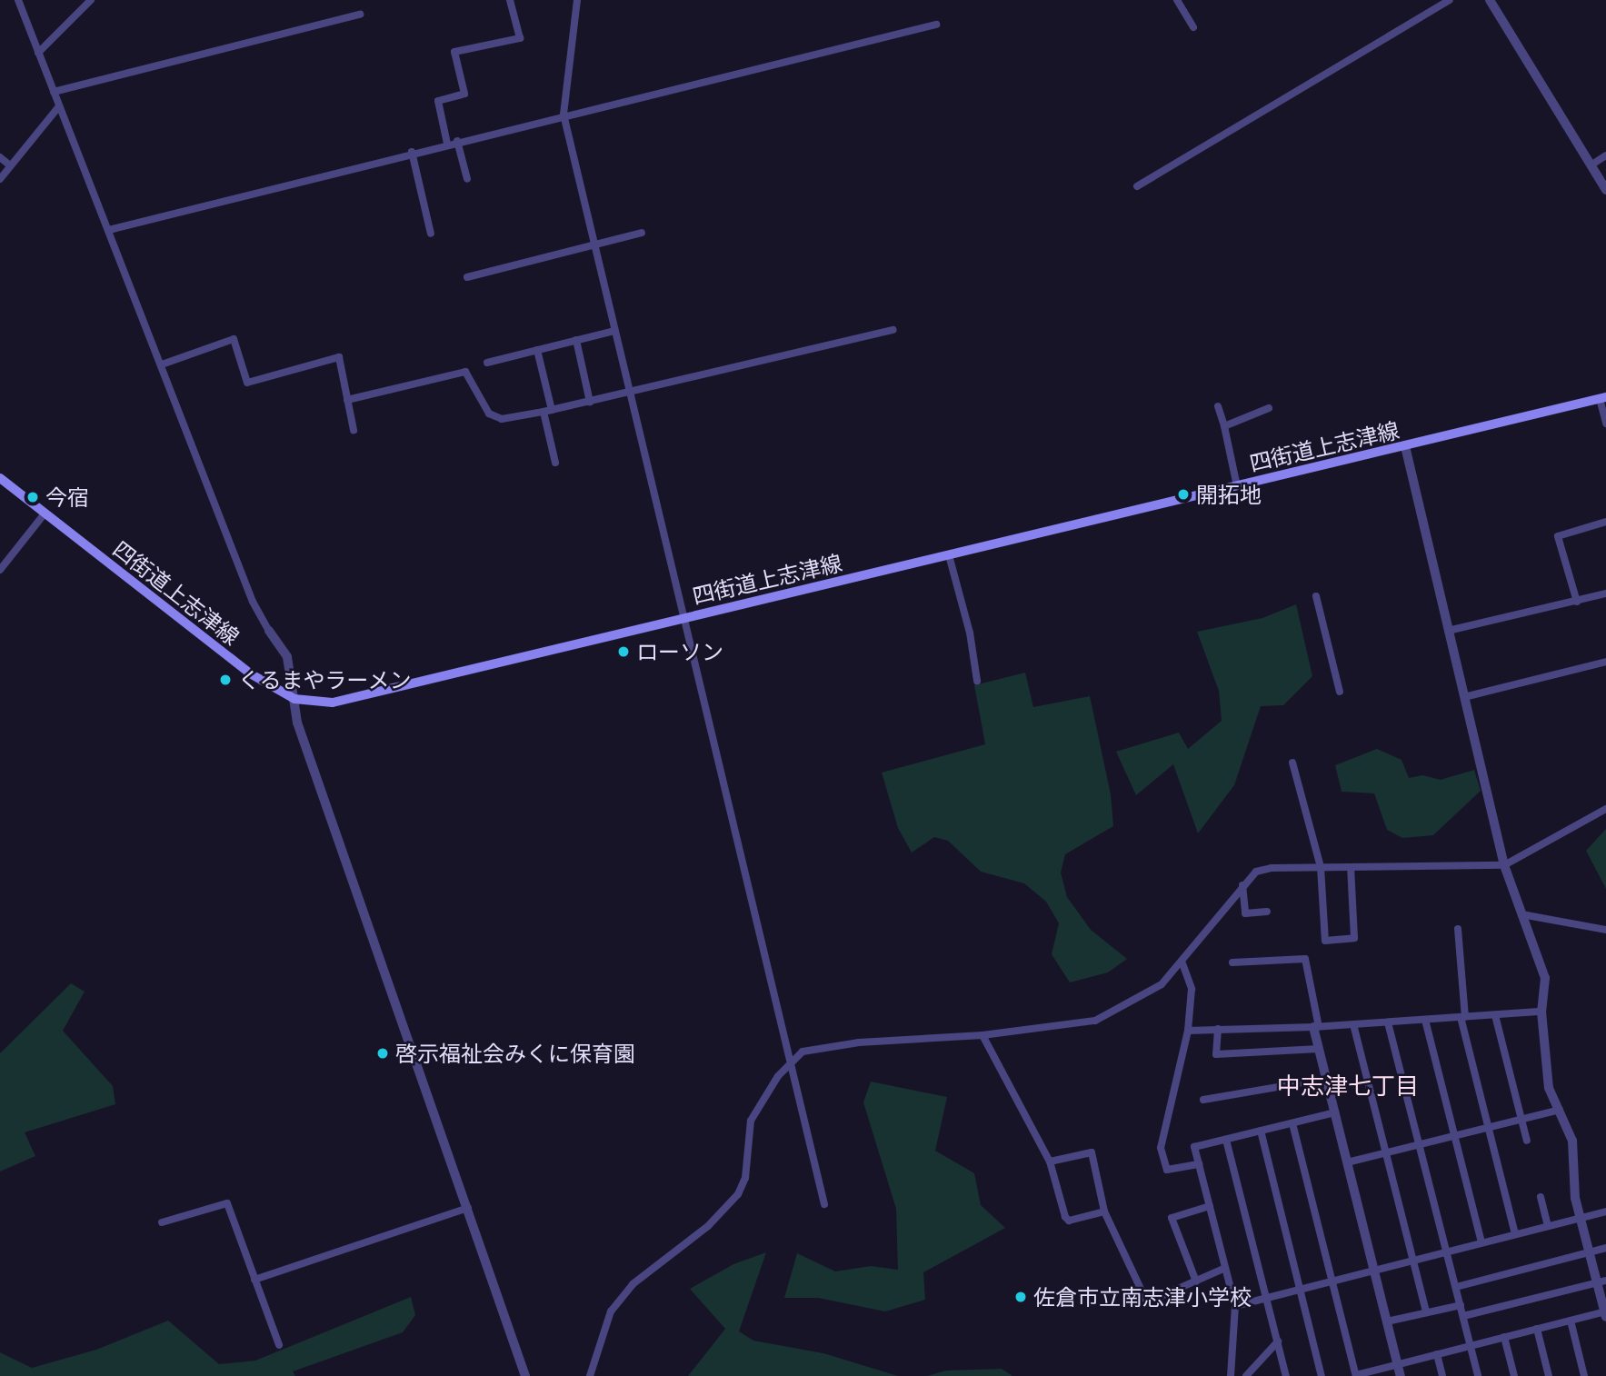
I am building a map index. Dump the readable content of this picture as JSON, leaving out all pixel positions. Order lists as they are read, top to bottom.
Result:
{
  "streets": {
    "main road": ["四街道上志津線"]
  },
  "districts": ["中志津七丁目"],
  "places": [
    "開拓地",
    "今宿",
    "ローソン",
    "くるまやラーメン",
    "啓示福祉会みくに保育園",
    "佐倉市立南志津小学校"
  ]
}
